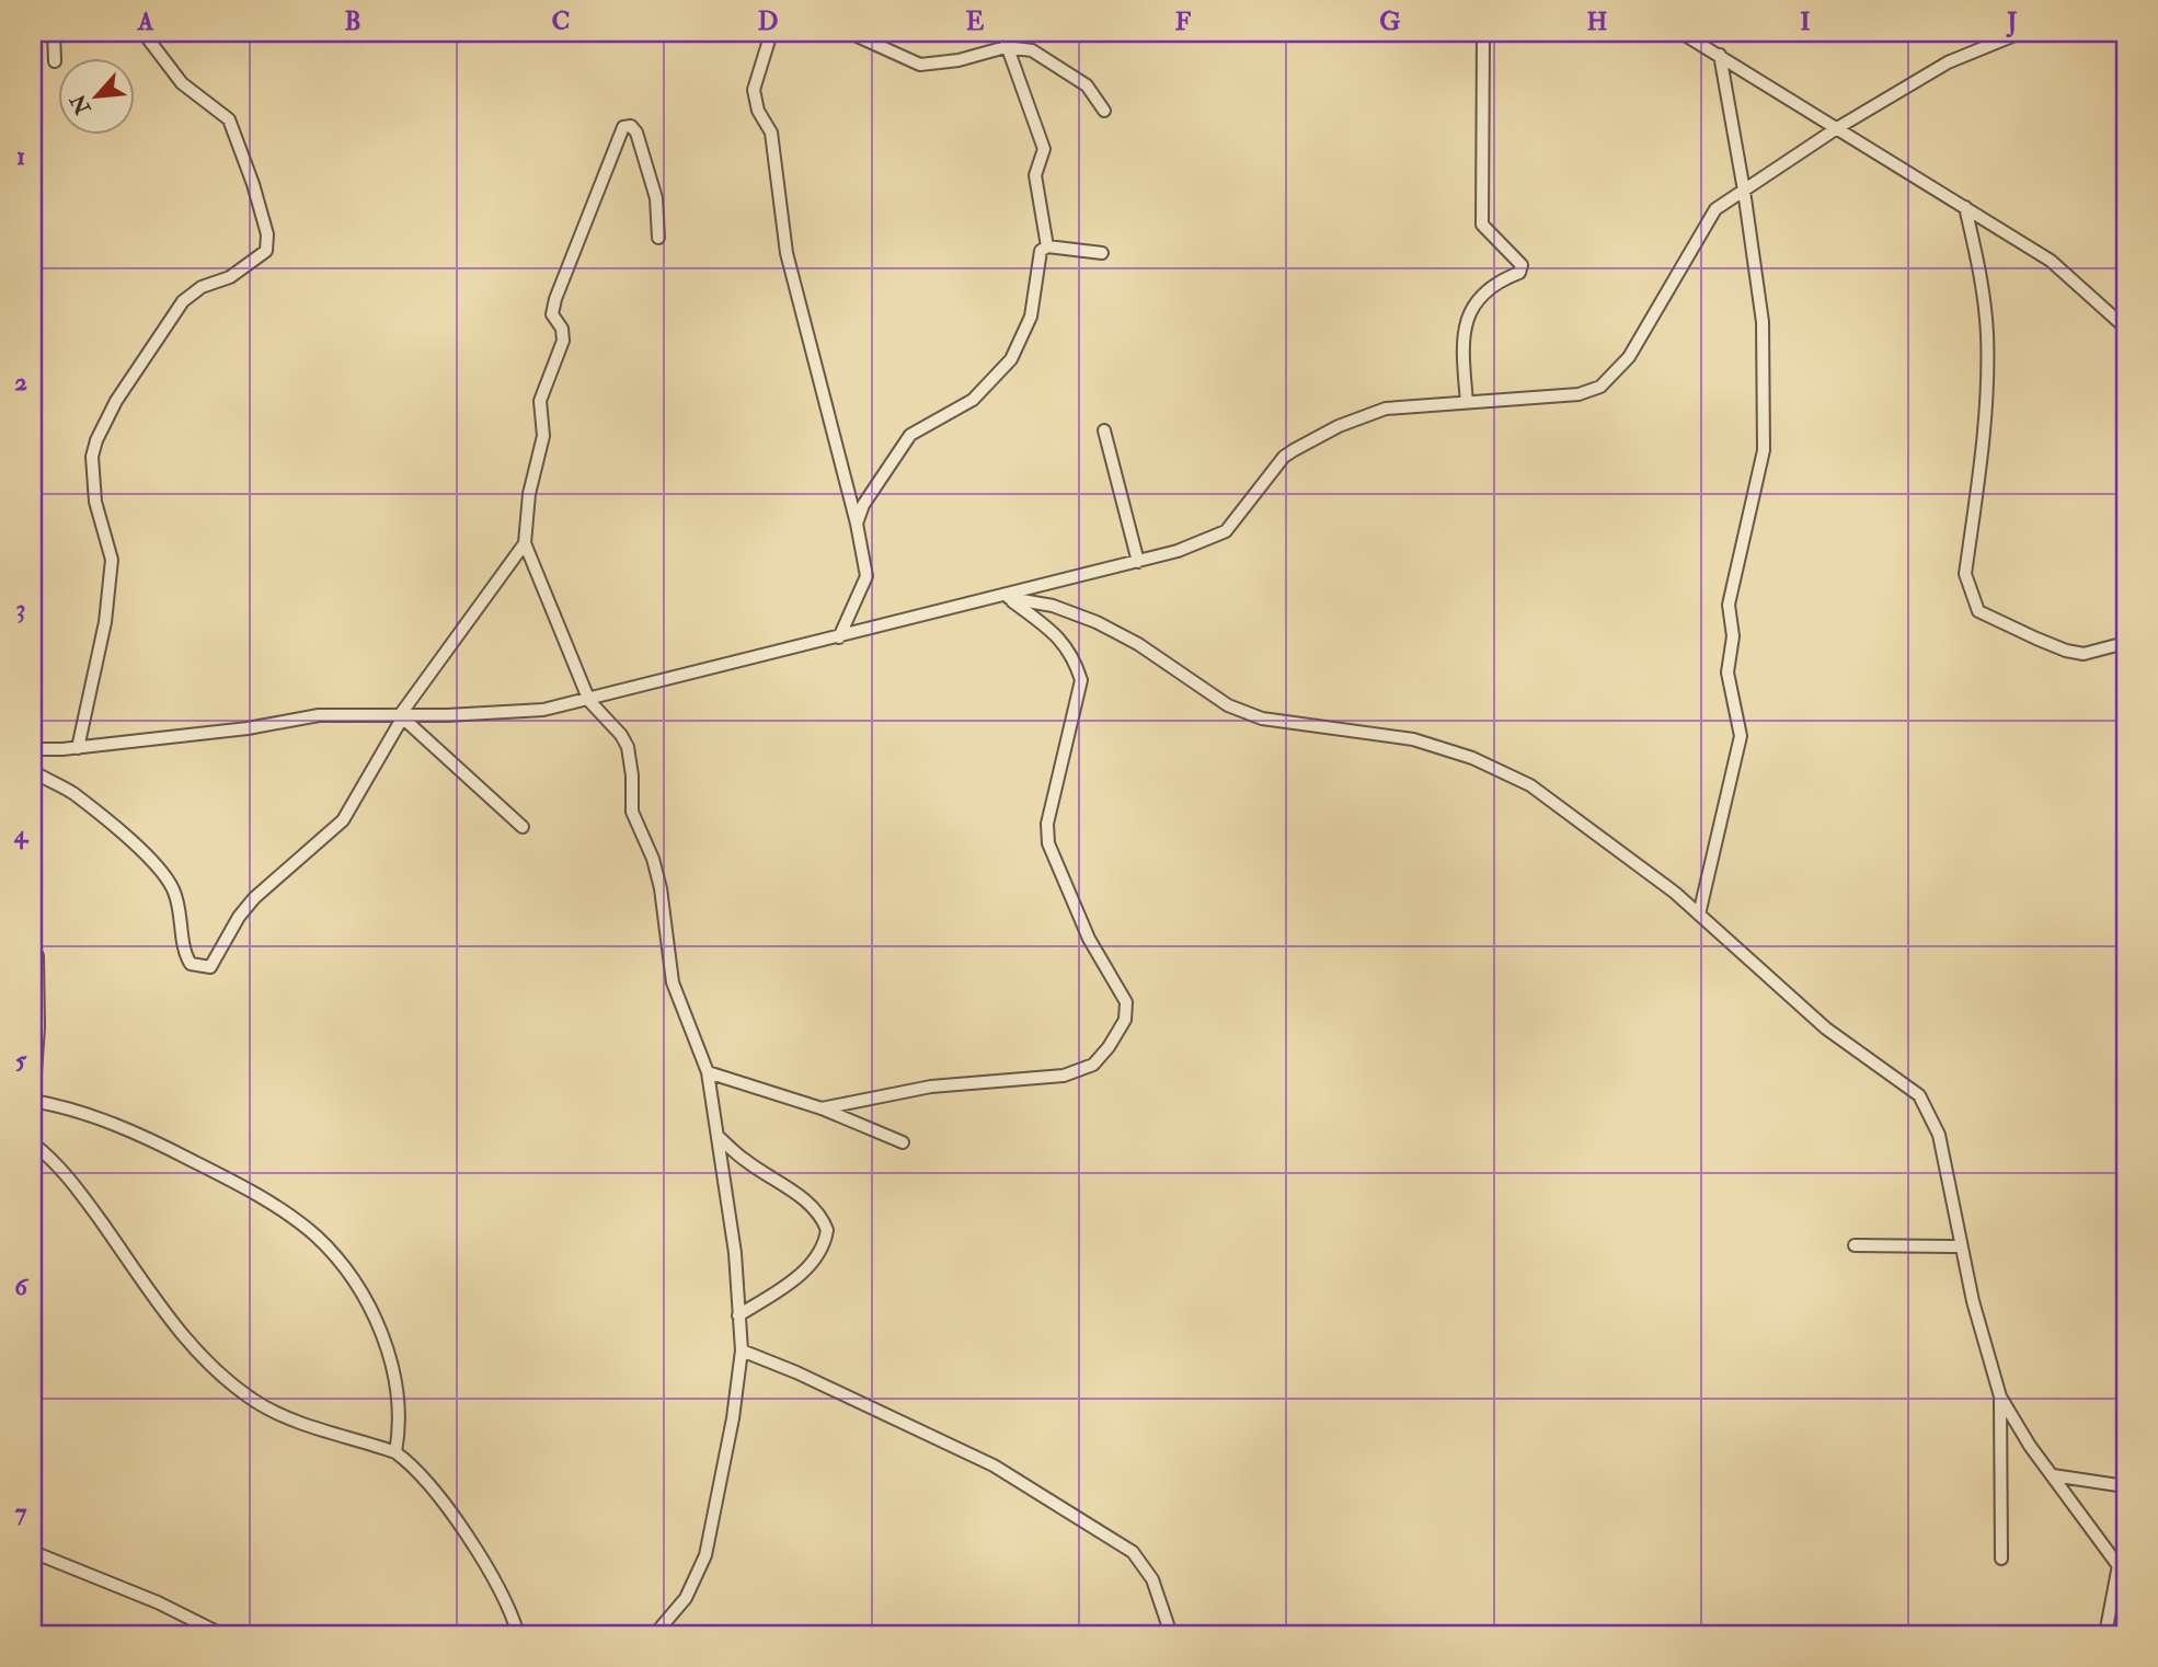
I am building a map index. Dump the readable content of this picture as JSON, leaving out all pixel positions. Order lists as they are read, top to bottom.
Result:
{
  "north": "bottom left",
  "grid": {
    "columns": [
      "A",
      "B",
      "C",
      "D",
      "E",
      "F",
      "G",
      "H",
      "I",
      "J"
    ],
    "rows": [
      "1",
      "2",
      "3",
      "4",
      "5",
      "6",
      "7"
    ]
  }
}
